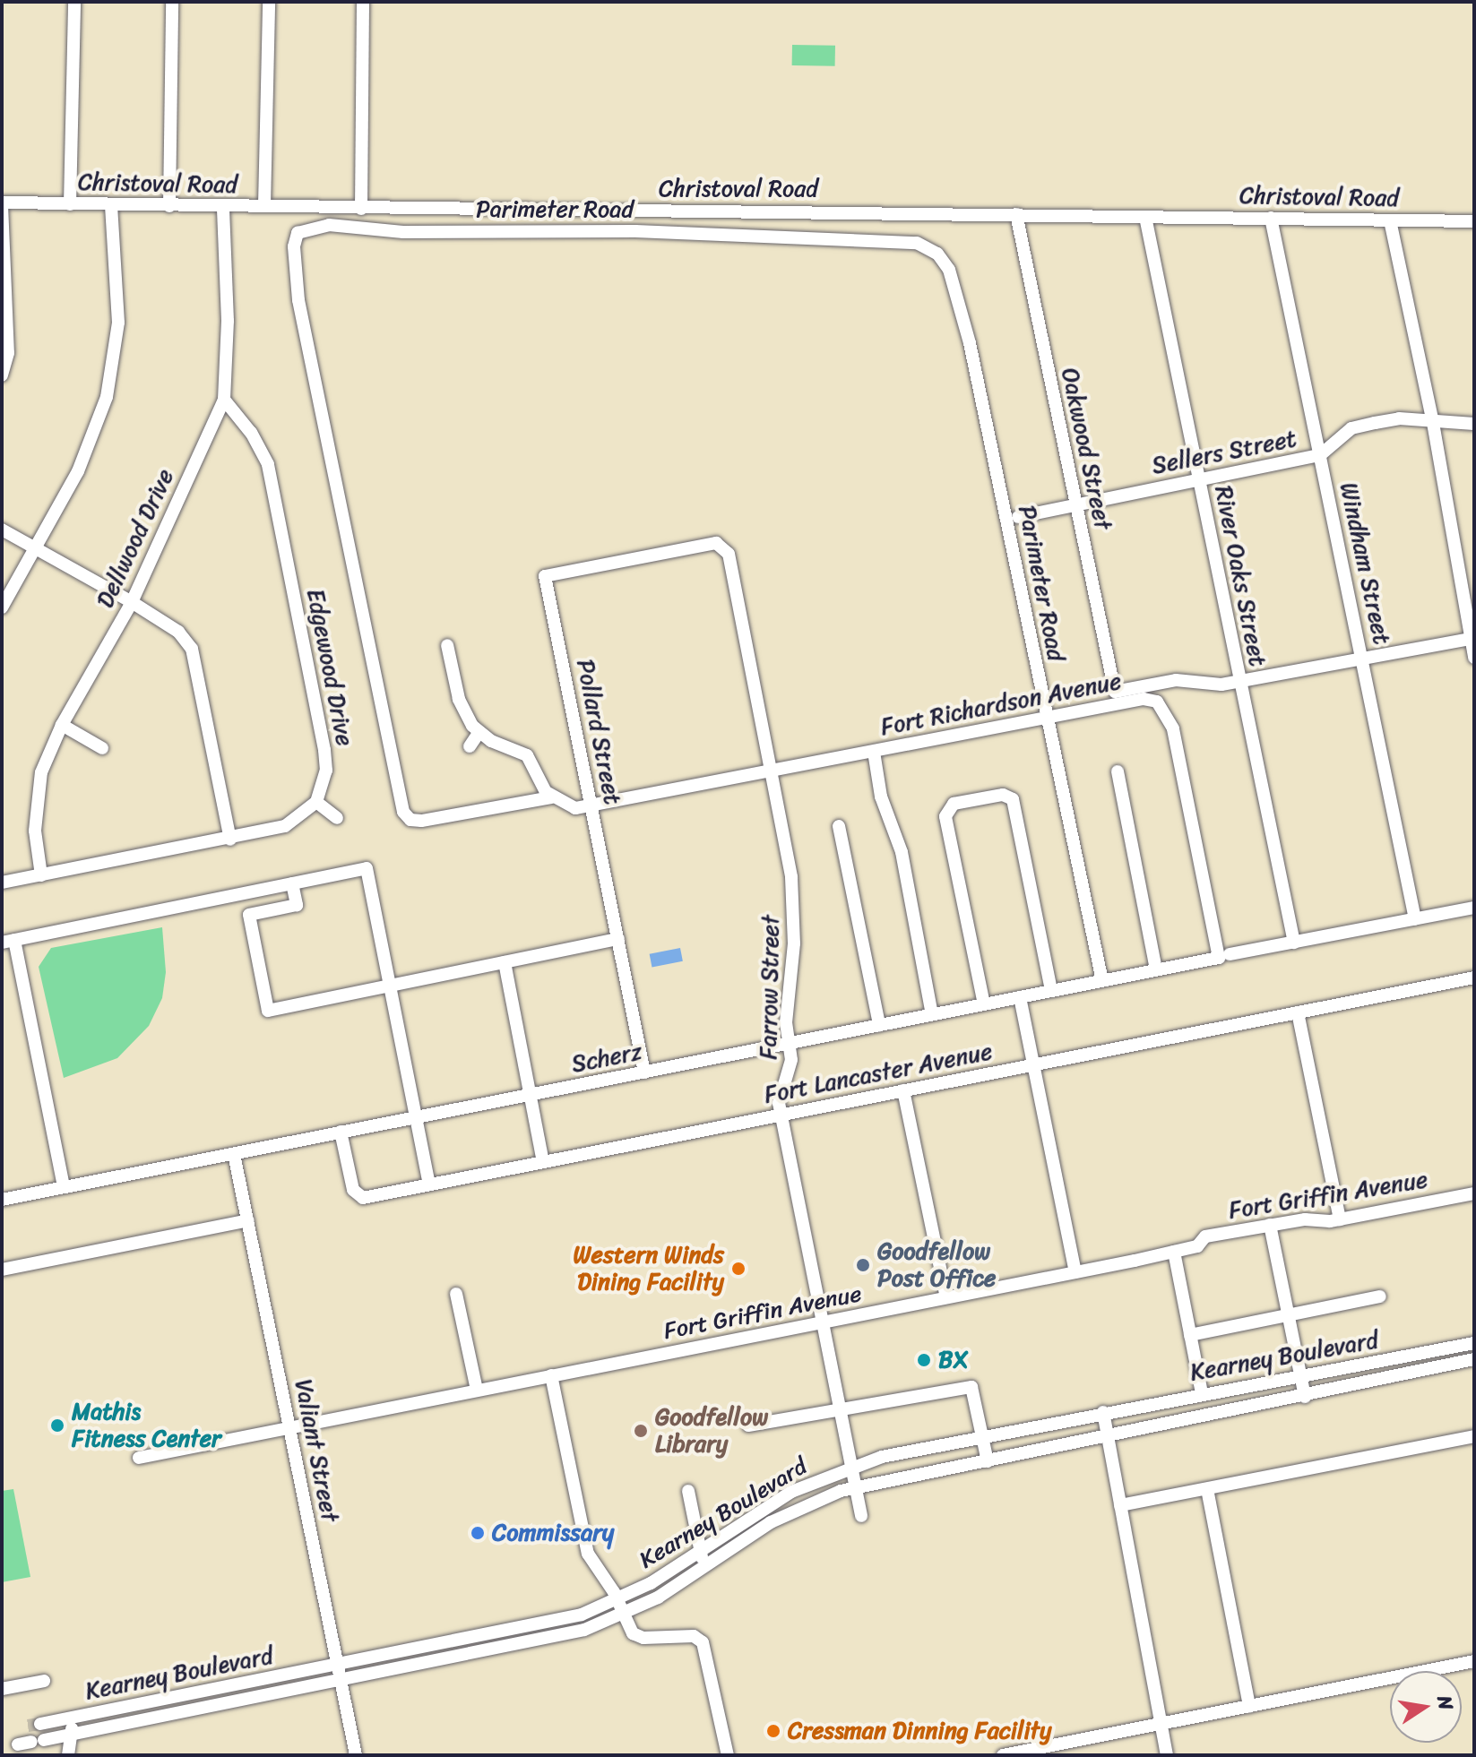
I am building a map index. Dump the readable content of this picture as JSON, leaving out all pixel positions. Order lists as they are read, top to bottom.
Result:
{
  "streets": {
    "street": [
      "Christoval Road",
      "Parimeter Road",
      "Oakwood Street",
      "Sellers Street",
      "Dellwood Drive",
      "Windham Street",
      "River Oaks Street",
      "Edgewood Drive",
      "Fort Richardson Avenue",
      "Pollard Street",
      "Farrow Street",
      "Scherz",
      "Fort Lancaster Avenue",
      "Fort Griffin Avenue",
      "Kearney Boulevard",
      "Valiant Street"
    ]
  },
  "crossings": [
    ["Christoval Road", "Oakwood Street"],
    ["Christoval Road", "Dellwood Drive"],
    ["Christoval Road", "Windham Street"],
    ["Christoval Road", "River Oaks Street"],
    ["Parimeter Road", "Fort Richardson Avenue"],
    ["Parimeter Road", "Scherz"],
    ["Oakwood Street", "Sellers Street"],
    ["Oakwood Street", "River Oaks Street"],
    ["Sellers Street", "Windham Street"],
    ["Sellers Street", "River Oaks Street"],
    ["Dellwood Drive", "Edgewood Drive"],
    ["Windham Street", "Scherz"],
    ["River Oaks Street", "Scherz"],
    ["Fort Richardson Avenue", "Pollard Street"],
    ["Fort Richardson Avenue", "Farrow Street"],
    ["Fort Richardson Avenue", "Scherz"],
    ["Pollard Street", "Farrow Street"],
    ["Pollard Street", "Scherz"],
    ["Farrow Street", "Scherz"],
    ["Farrow Street", "Fort Lancaster Avenue"],
    ["Farrow Street", "Fort Griffin Avenue"],
    ["Farrow Street", "Kearney Boulevard"],
    ["Scherz", "Fort Lancaster Avenue"],
    ["Scherz", "Valiant Street"],
    ["Fort Griffin Avenue", "Valiant Street"],
    ["Kearney Boulevard", "Valiant Street"]
  ],
  "places": [
    "Goodfellow Post Office",
    "Western Winds Dining Facility",
    "BX",
    "Mathis Fitness Center",
    "Goodfellow Library",
    "Commissary",
    "Cressman Dinning Facility"
  ],
  "north": "right"
}
